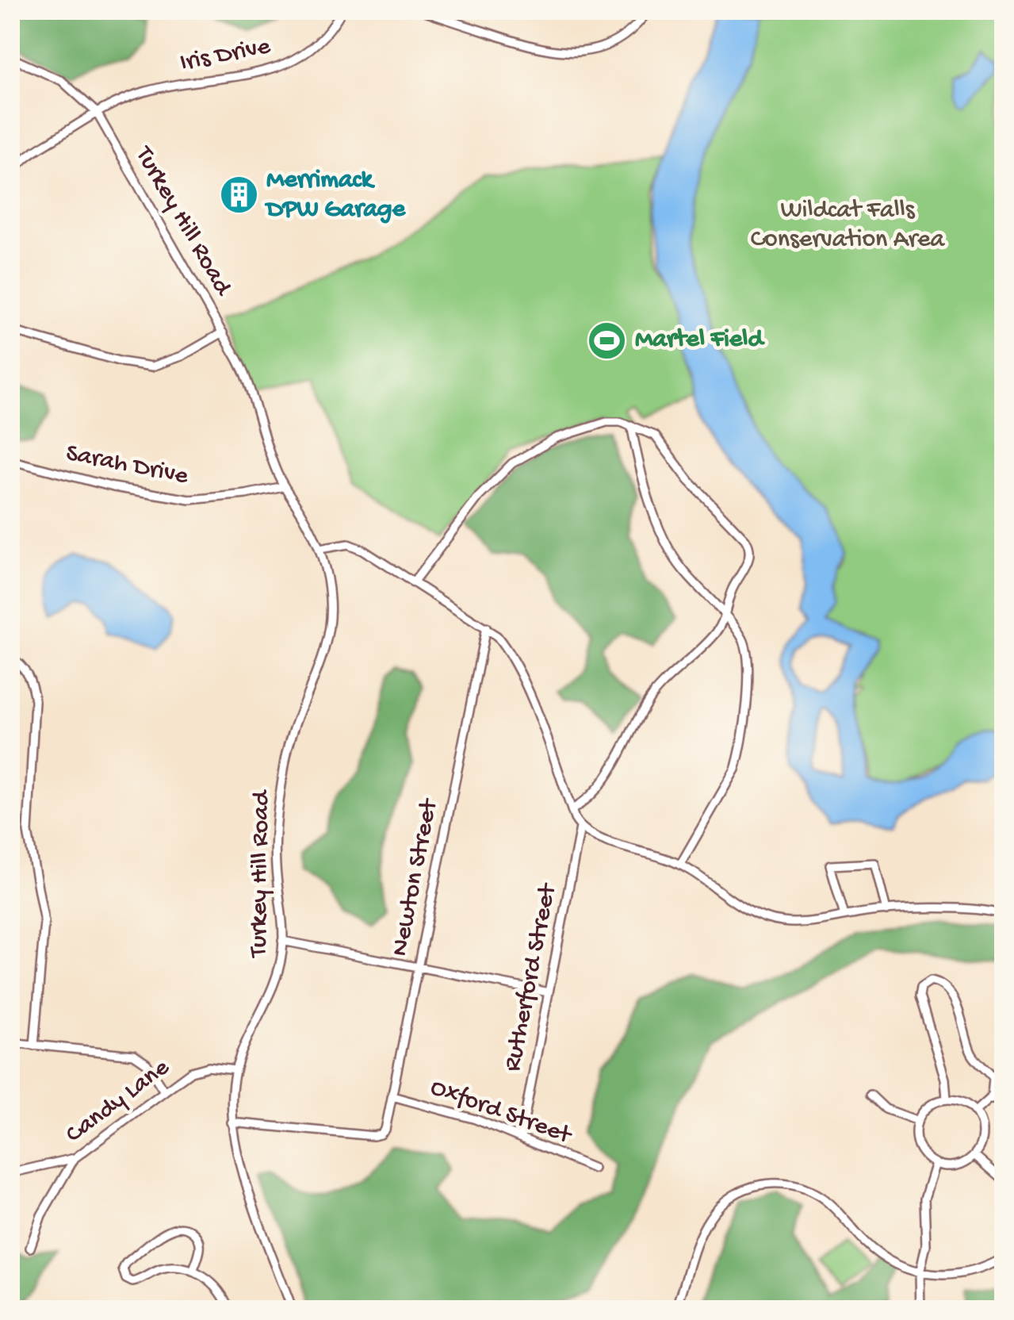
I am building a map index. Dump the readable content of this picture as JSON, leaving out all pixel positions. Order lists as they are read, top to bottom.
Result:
{
  "streets": {
    "street": [
      "Iris Drive",
      "Turkey Hill Road",
      "Sarah Drive",
      "Newton Street",
      "Rutherford Street",
      "Candy Lane",
      "Oxford Street"
    ]
  },
  "crossings": [
    ["Iris Drive", "Turkey Hill Road"],
    ["Turkey Hill Road", "Sarah Drive"],
    ["Turkey Hill Road", "Newton Street"],
    ["Turkey Hill Road", "Candy Lane"],
    ["Newton Street", "Oxford Street"],
    ["Rutherford Street", "Oxford Street"]
  ],
  "parks": ["Wildcat Falls Conservation Area"],
  "places": {
    "building": ["Merrimack DPW Garage"],
    "sports": ["Martel Field"]
  }
}
